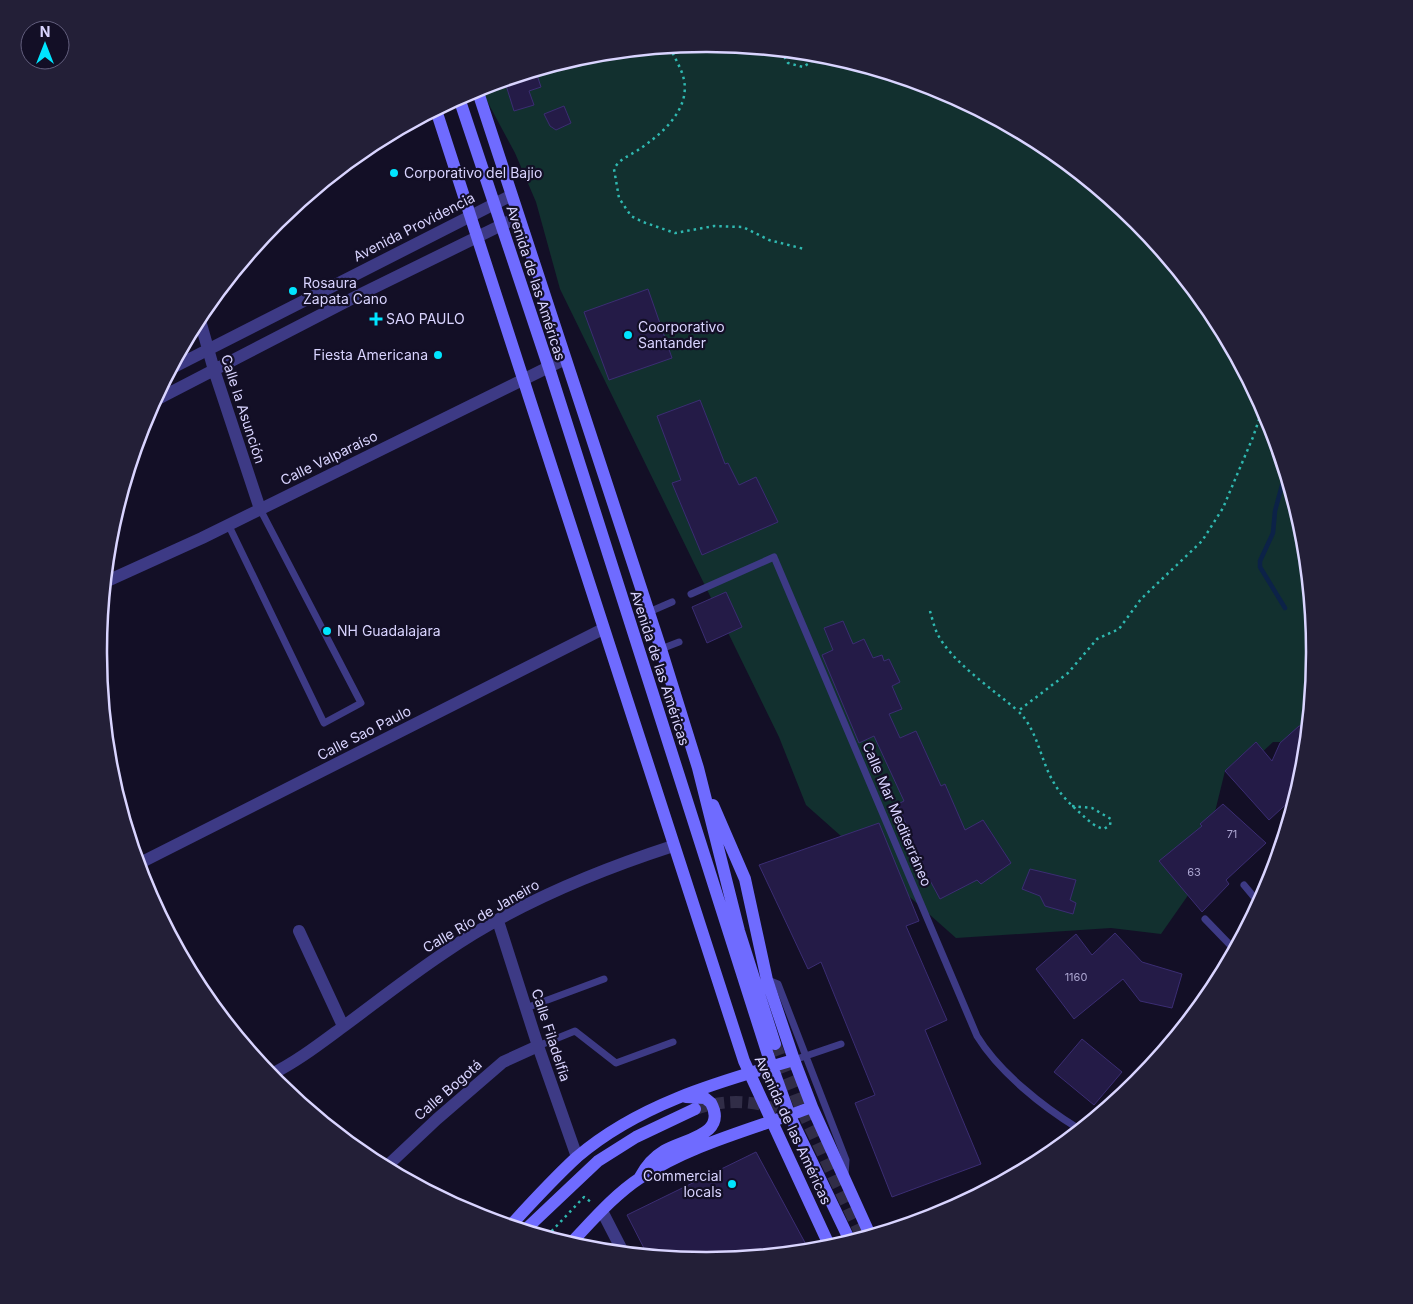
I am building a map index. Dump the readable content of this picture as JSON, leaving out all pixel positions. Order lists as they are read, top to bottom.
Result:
{
  "streets": {
    "main road": ["Avenida de las Américas"],
    "street": [
      "Avenida Providencia",
      "Calle la Asunción",
      "Calle Valparaíso",
      "Calle Sao Paulo",
      "Calle Río de Janeiro",
      "Calle Filadelfia",
      "Calle Bogotá"
    ],
    "lane": ["Calle Mar Mediterráneo"]
  },
  "crossings": [
    ["Avenida Providencia", "Avenida de las Américas"],
    ["Avenida Providencia", "Calle la Asunción"],
    ["Avenida de las Américas", "Calle Valparaíso"],
    ["Avenida de las Américas", "Calle Sao Paulo"],
    ["Avenida de las Américas", "Calle Río de Janeiro"],
    ["Calle la Asunción", "Calle Valparaíso"],
    ["Calle Río de Janeiro", "Calle Filadelfia"],
    ["Calle Filadelfia", "Calle Bogotá"]
  ],
  "places": {
    "other": [
      "Corporativo del Bajio",
      "Rosaura Zapata Cano",
      "Coorporativo Santander",
      "Fiesta Americana",
      "NH Guadalajara",
      "Commercial locals"
    ],
    "health": ["SAO PAULO"]
  },
  "house_numbers": ["71", "63", "1160"],
  "north": "top"
}
